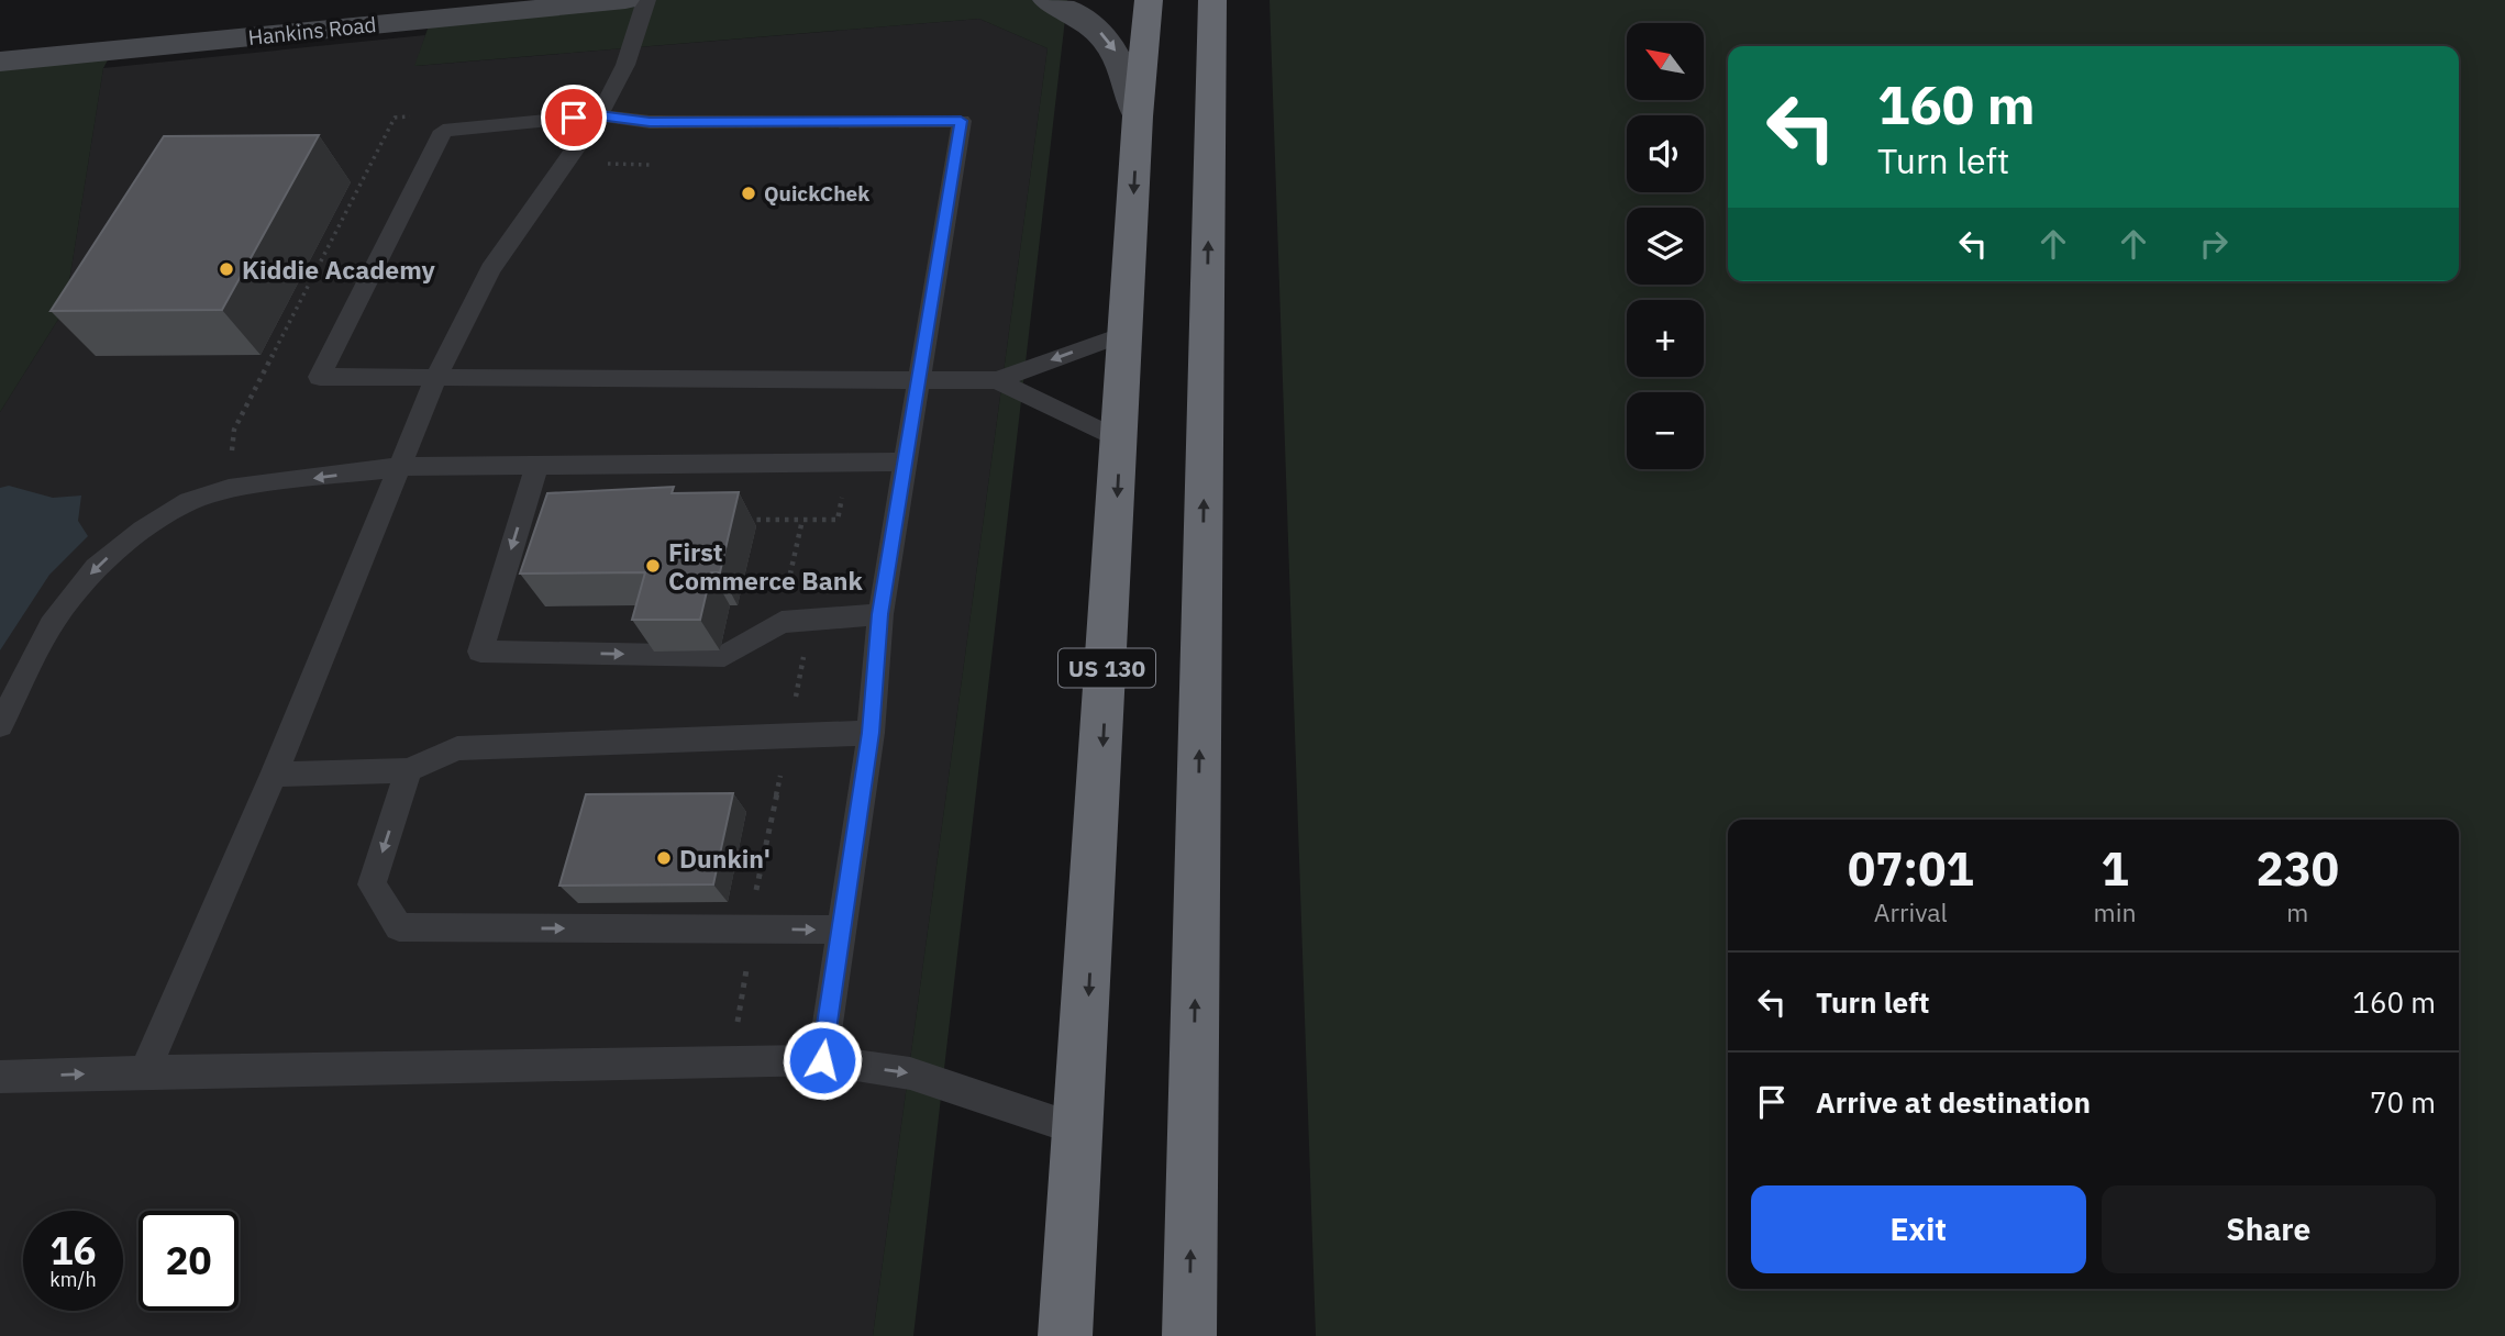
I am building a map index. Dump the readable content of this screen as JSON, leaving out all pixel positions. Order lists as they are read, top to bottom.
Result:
{
  "streets": {
    "highway": ["US 130"],
    "main road": ["Hankins Road"]
  },
  "places": [
    "QuickChek",
    "Kiddie Academy",
    "First Commerce Bank",
    "Dunkin'"
  ],
  "north": "top left",
  "page": {
    "map_buttons": ["+", "−"],
    "turn": ["160 m", "Turn left"],
    "eta": [
      "07:01",
      "Arrival",
      "1",
      "min",
      "230",
      "m"
    ],
    "list": [
      {
        "name": "Turn left",
        "value": "160 m"
      },
      {
        "name": "Arrive at destination",
        "value": "70 m"
      }
    ],
    "buttons": ["Exit", "Share"],
    "speed": "16 km/h",
    "limit": "20"
  }
}
